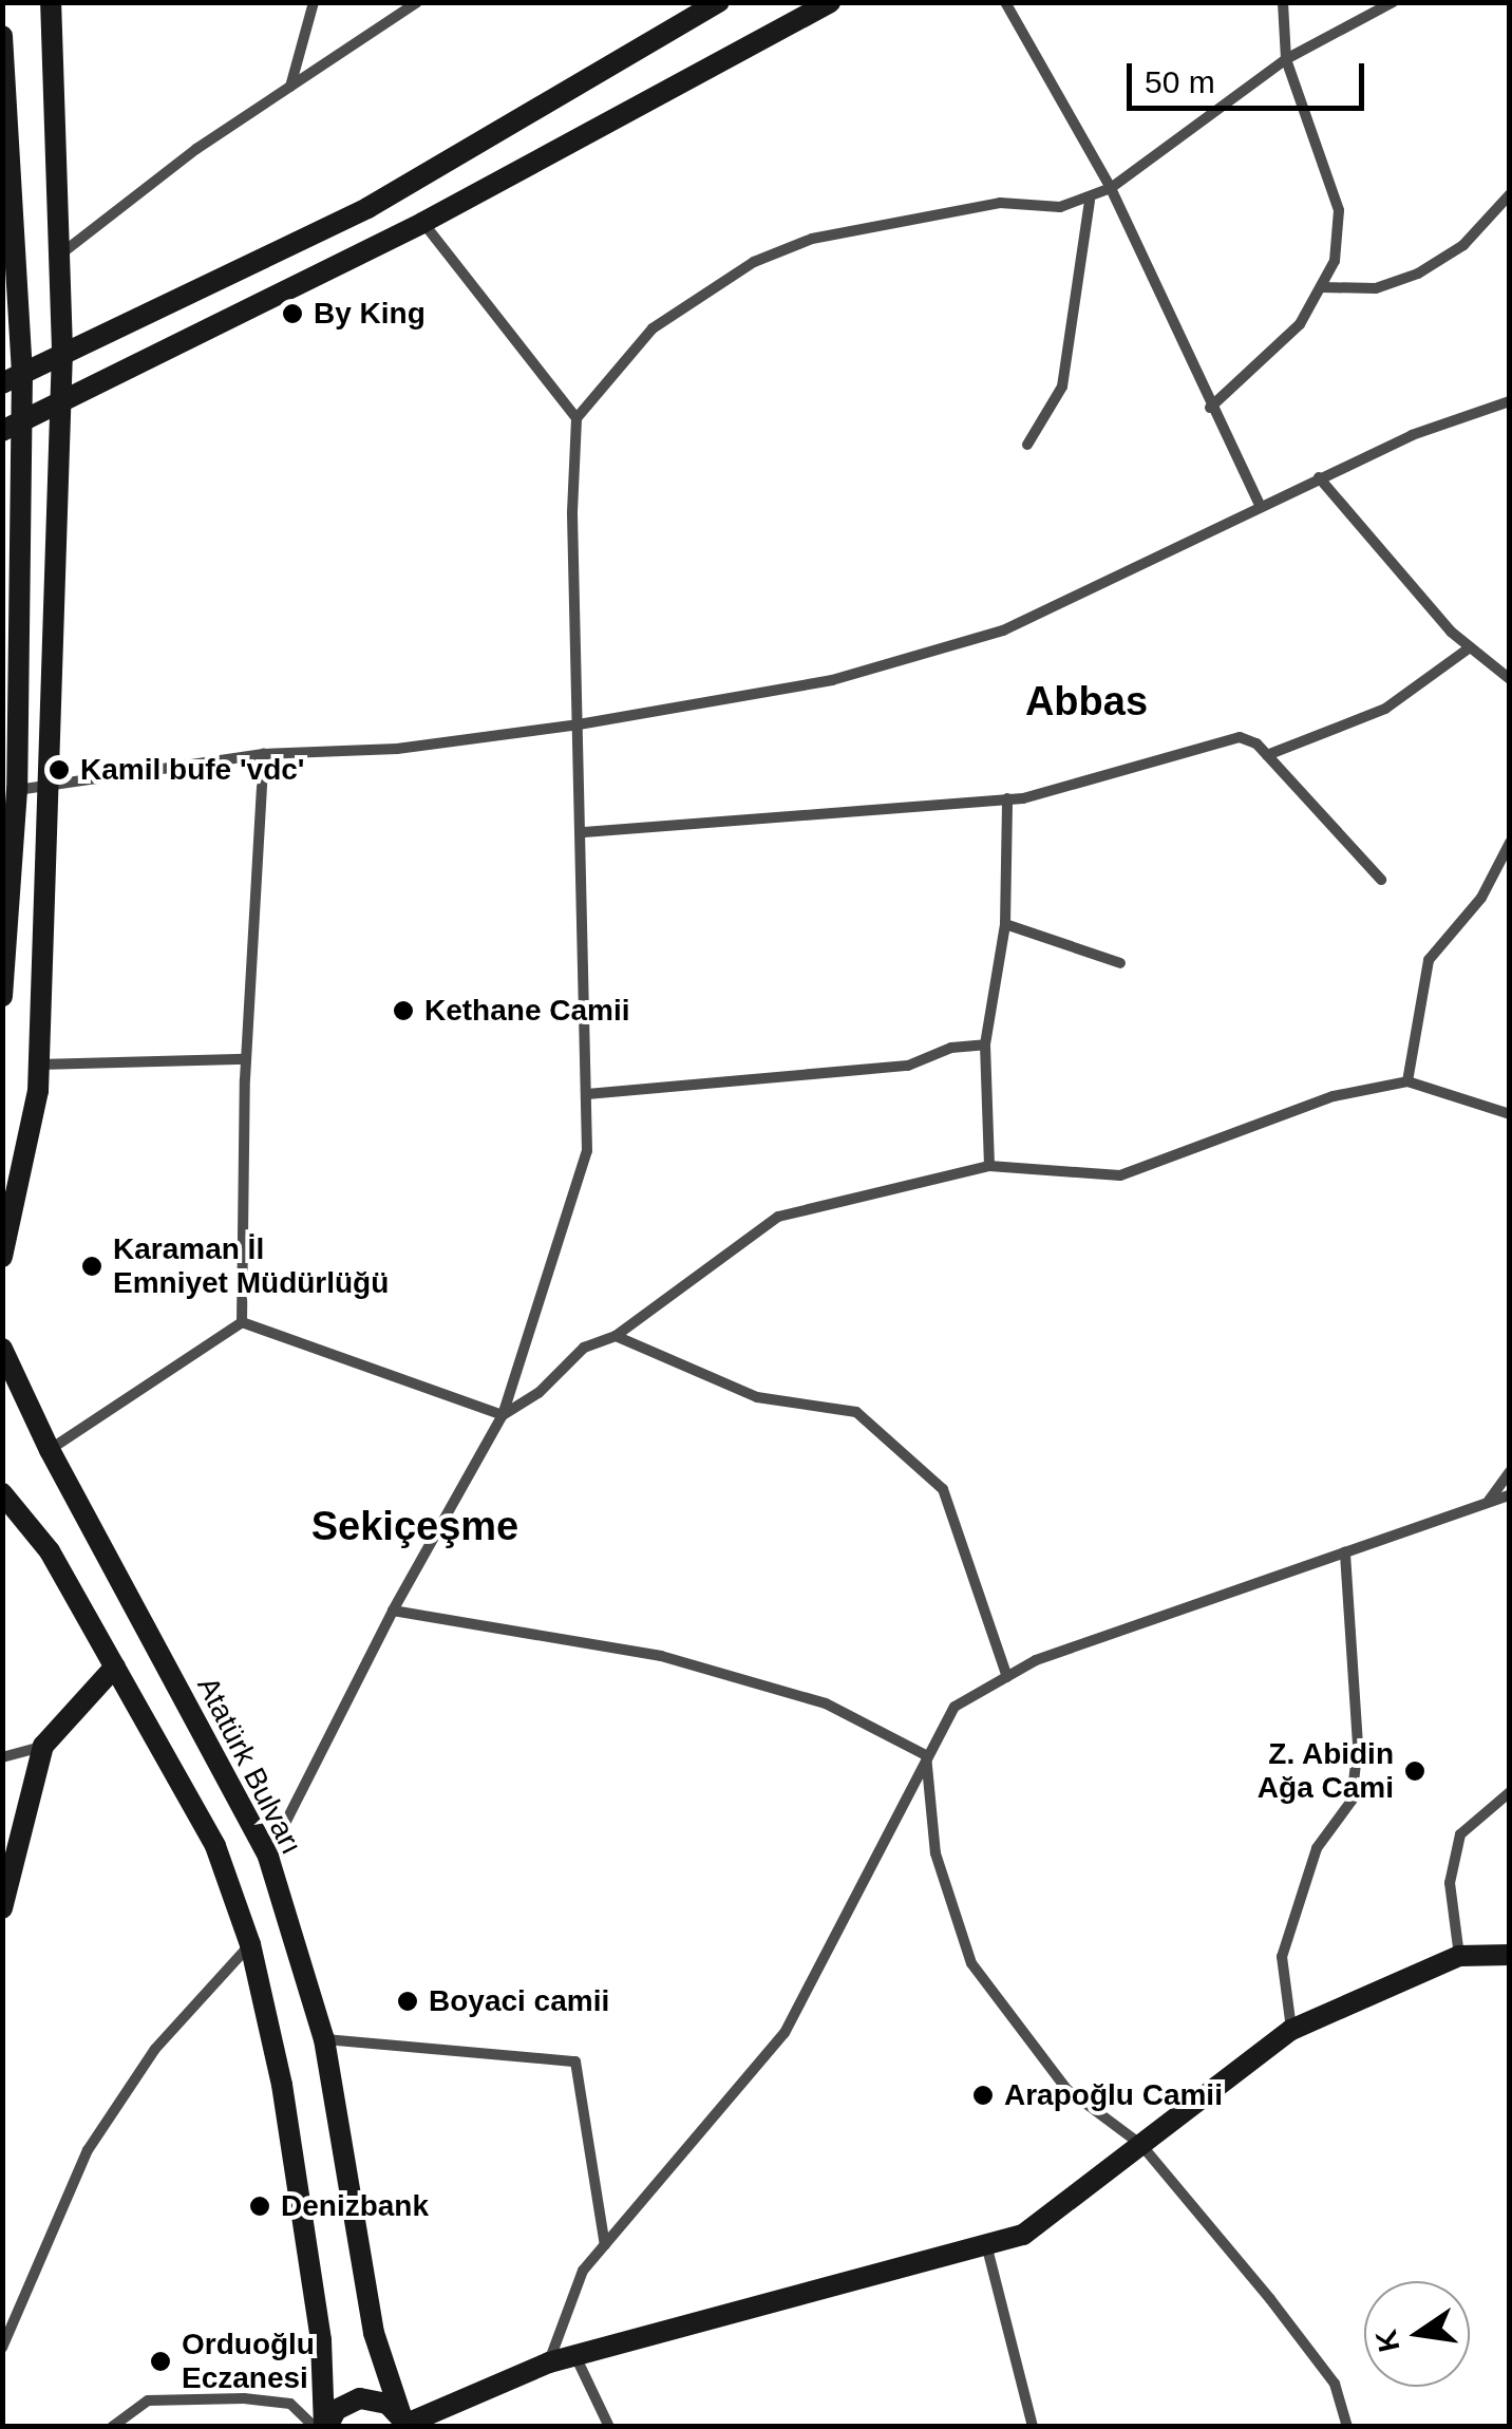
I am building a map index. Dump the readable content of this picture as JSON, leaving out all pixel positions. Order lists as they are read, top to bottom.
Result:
{
  "streets": {
    "main road": ["Atatürk Bulvarı"]
  },
  "districts": ["Abbas", "Sekiçeşme"],
  "places": [
    "By King",
    "Kamil bufe 'vdc'",
    "Kethane Camii",
    "Karaman İl Emniyet Müdürlüğü",
    "Z. Abidin Ağa Cami",
    "Boyaci camii",
    "Arapoğlu Camii",
    "Denizbank",
    "Orduoğlu Eczanesi"
  ],
  "scale_bar": "50 m",
  "north": "left"
}
